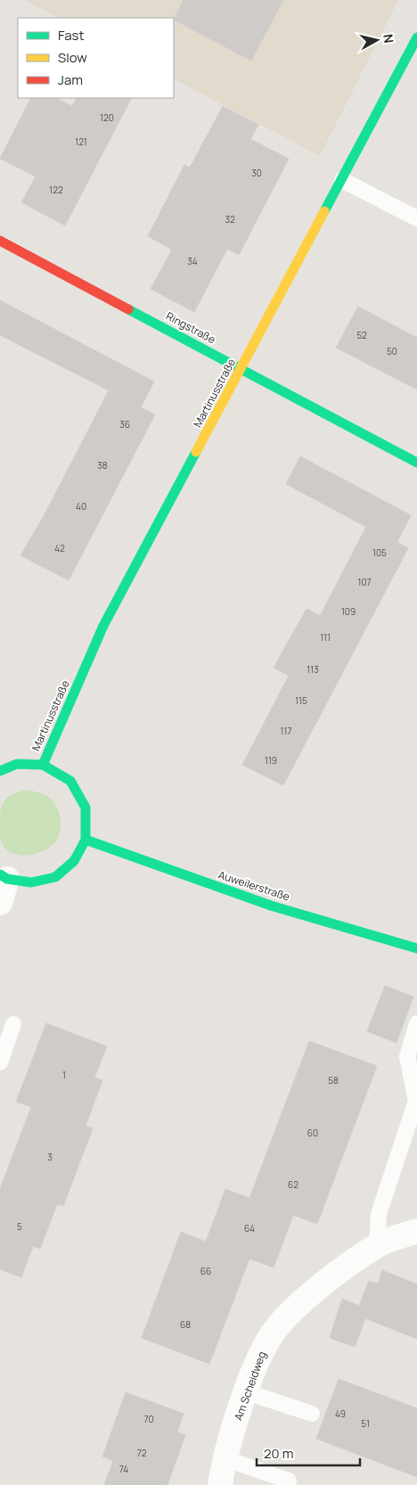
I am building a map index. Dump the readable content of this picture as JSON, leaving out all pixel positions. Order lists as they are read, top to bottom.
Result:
{
  "streets": {
    "street": [
      "Ringstraße",
      "Martinusstraße",
      "Auweilerstraße",
      "Am Scheidweg"
    ]
  },
  "crossings": [
    ["Ringstraße", "Martinusstraße"]
  ],
  "house_numbers": [
    "120",
    "121",
    "30",
    "122",
    "32",
    "34",
    "52",
    "50",
    "36",
    "38",
    "40",
    "42",
    "105",
    "107",
    "109",
    "111",
    "113",
    "115",
    "117",
    "119",
    "1",
    "58",
    "60",
    "3",
    "62",
    "5",
    "64",
    "66",
    "68",
    "49",
    "70",
    "51",
    "72",
    "74"
  ],
  "legend": ["Fast", "Slow", "Jam"],
  "scale_bar": "20 m",
  "north": "right"
}
